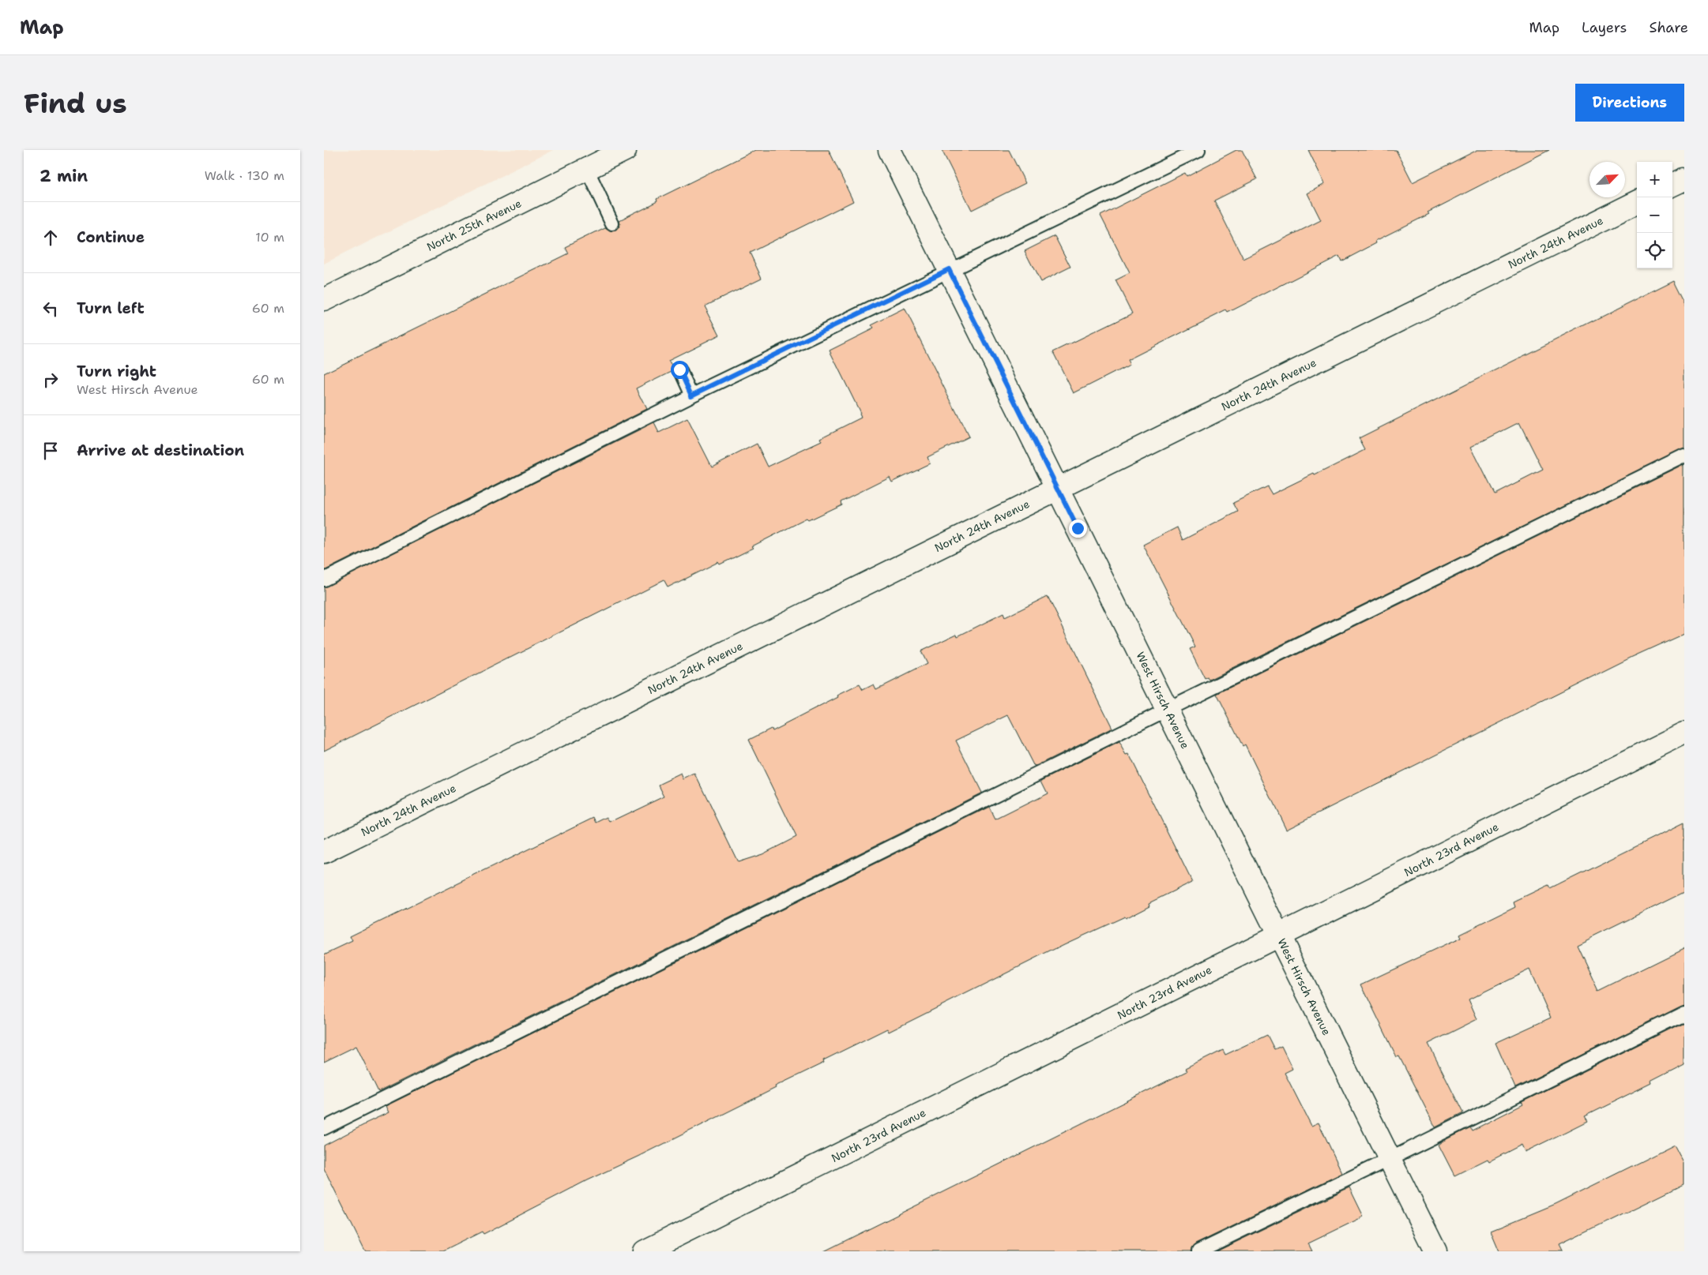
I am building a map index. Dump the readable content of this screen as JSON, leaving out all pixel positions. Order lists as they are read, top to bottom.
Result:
{
  "streets": {
    "street": [
      "North 25th Avenue",
      "North 24th Avenue",
      "West Hirsch Avenue",
      "North 23rd Avenue"
    ]
  },
  "crossings": [
    ["North 24th Avenue", "West Hirsch Avenue"],
    ["West Hirsch Avenue", "North 23rd Avenue"]
  ],
  "north": "top right",
  "page": {
    "header": "Map",
    "nav": ["Map", "Layers", "Share"],
    "buttons": "Directions",
    "title": "Find us",
    "heading": ["2 min", "Walk · 130 m"],
    "map_buttons": ["+", "−"],
    "list": [
      ["Continue", "10 m"],
      ["Turn left", "60 m"],
      ["Turn right", "West Hirsch Avenue", "60 m"],
      "Arrive at destination"
    ]
  }
}
